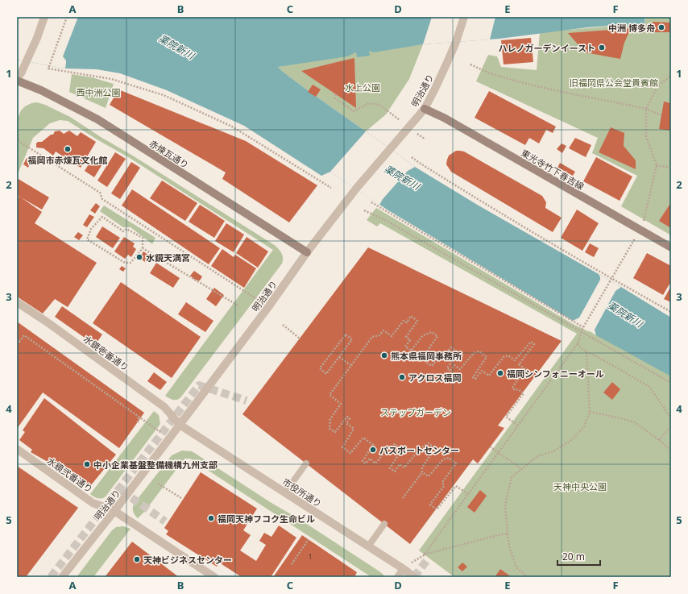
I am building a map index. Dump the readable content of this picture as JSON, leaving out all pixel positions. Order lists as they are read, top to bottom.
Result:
{
  "streets": {
    "main road": ["赤煉瓦通り", "東光寺竹下春吉線"],
    "street": [
      "明治通り",
      "水鏡壱番通り",
      "水鏡弐番通り",
      "市役所通り"
    ]
  },
  "crossings": [
    ["明治通り", "赤煉瓦通り"],
    ["明治通り", "東光寺竹下春吉線"],
    ["明治通り", "水鏡壱番通り"],
    ["明治通り", "水鏡弐番通り"],
    ["明治通り", "市役所通り"],
    ["水鏡壱番通り", "市役所通り"]
  ],
  "water": ["薬院新川"],
  "parks": [
    "旧福岡県公会堂貴賓館",
    "水上公園",
    "西中洲公園",
    "ステップガーデン",
    "天神中央公園"
  ],
  "places": [
    "中洲 博多舟",
    "ハレノガーデンイースト",
    "福岡市赤煉瓦文化館",
    "水鏡天満宮",
    "熊本県福岡事務所",
    "福岡シンフォニーオール",
    "アクロス福岡",
    "パスポートセンター",
    "中小企業基盤整備機構九州支部",
    "福岡天神フコク生命ビル",
    "天神ビジネスセンター"
  ],
  "house_numbers": ["1"],
  "scale_bar": "20 m",
  "grid": {
    "columns": [
      "A",
      "B",
      "C",
      "D",
      "E",
      "F"
    ],
    "rows": [
      "1",
      "2",
      "3",
      "4",
      "5"
    ]
  }
}
